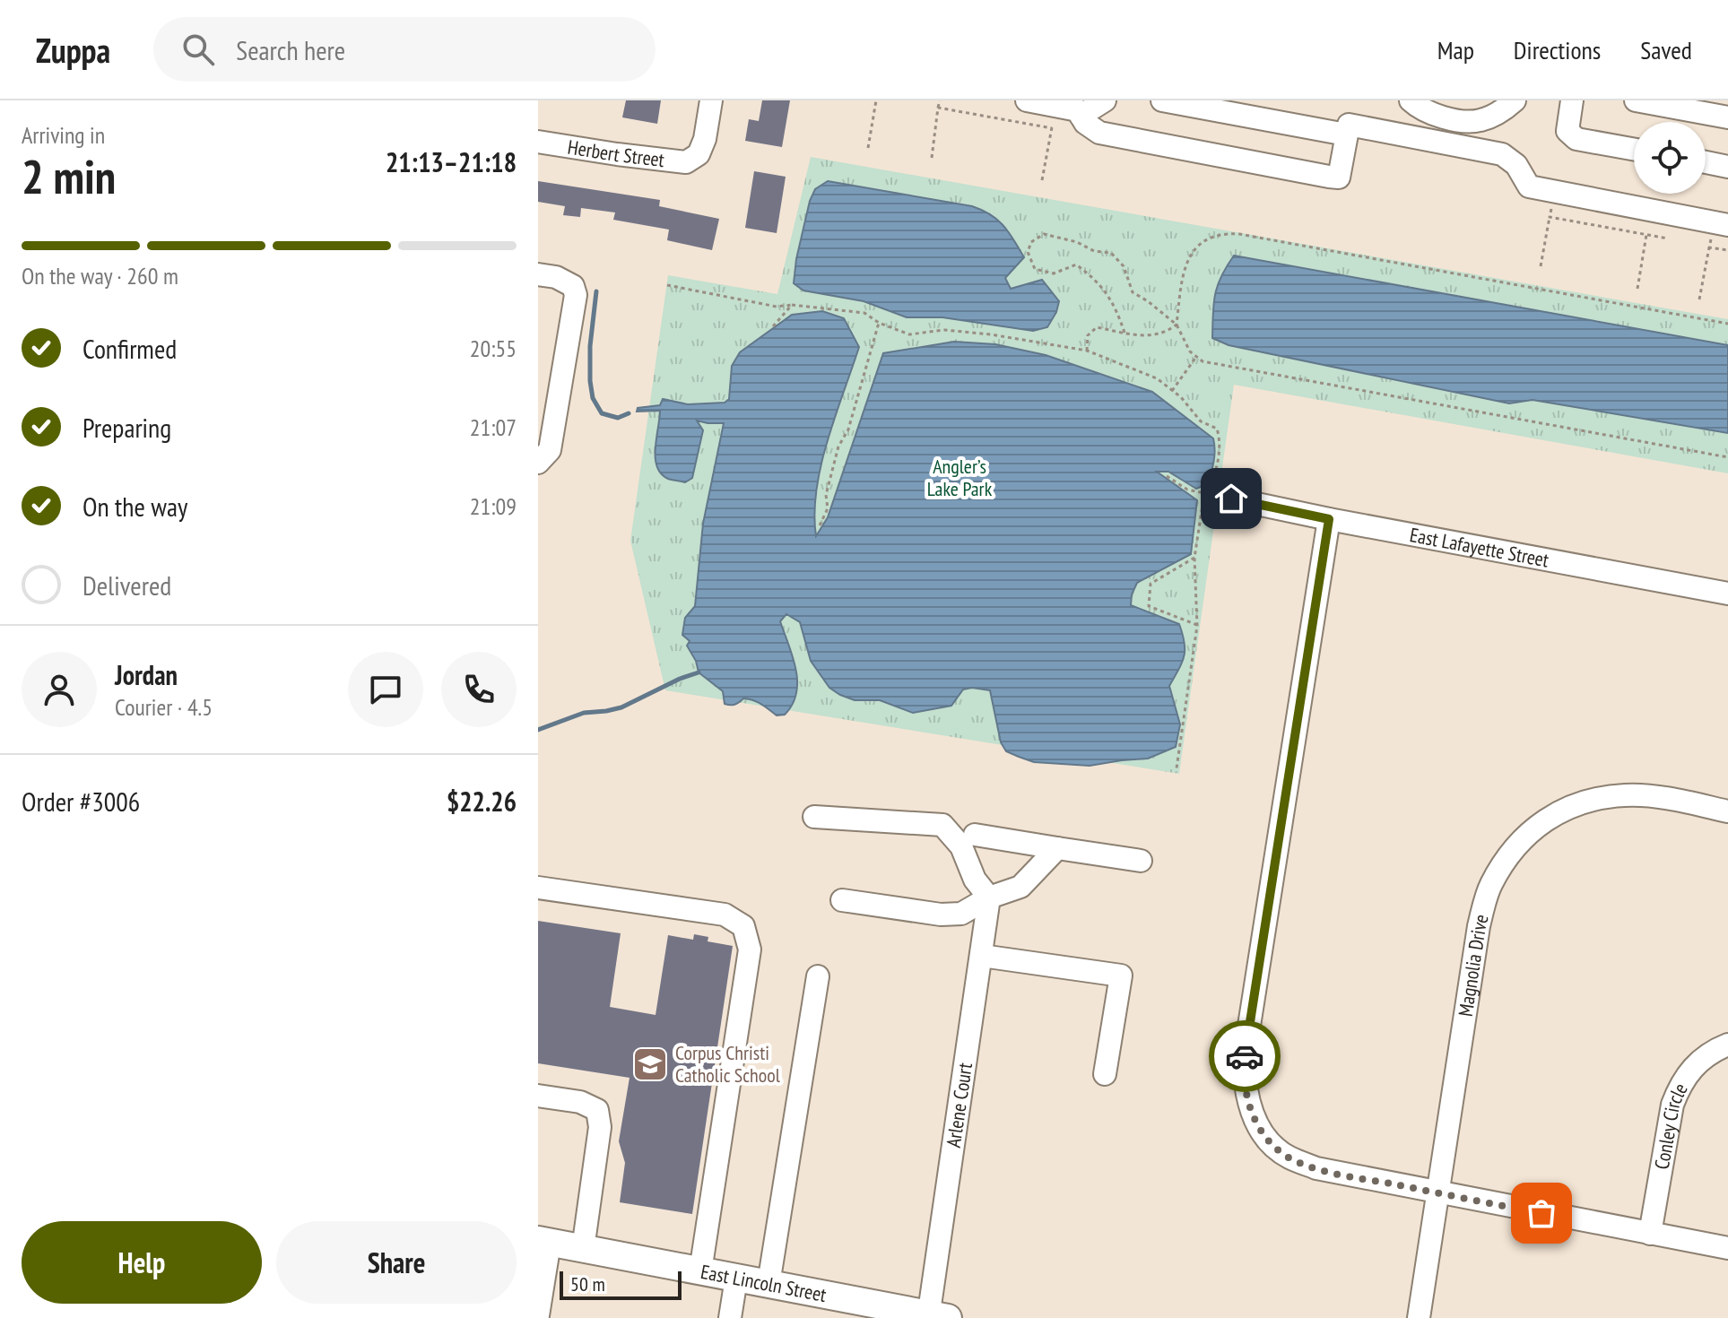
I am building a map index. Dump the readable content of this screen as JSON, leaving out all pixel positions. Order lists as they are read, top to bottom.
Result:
{
  "streets": {
    "main road": ["East Lincoln Street"],
    "street": [
      "Herbert Street",
      "East Lafayette Street",
      "Magnolia Drive",
      "Arlene Court",
      "Conley Circle"
    ]
  },
  "crossings": [
    ["Arlene Court", "East Lincoln Street"]
  ],
  "parks": ["Angler’s Lake Park"],
  "places": {
    "school or university": ["Corpus Christi Catholic School"]
  },
  "scale_bar": "50 m",
  "page": {
    "header": "Zuppa",
    "search": "Search here",
    "nav": ["Map", "Directions", "Saved"],
    "heading": ["2 min", "Arriving in", "21:13–21:18"],
    "panel": [
      "Jordan",
      "Courier · 4.5",
      "Order #3006",
      "$22.26"
    ],
    "bar": "On the way · 260 m",
    "list": [
      ["Confirmed", "20:55"],
      ["Preparing", "21:07"],
      ["On the way", "21:09"],
      "Delivered"
    ],
    "buttons": ["Help", "Share"],
    "scale": "50 m"
  }
}
